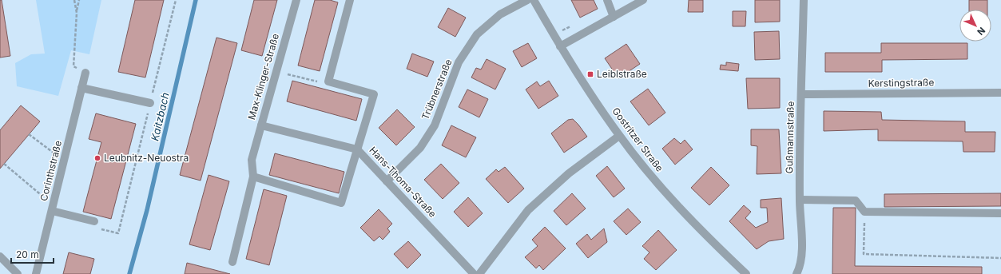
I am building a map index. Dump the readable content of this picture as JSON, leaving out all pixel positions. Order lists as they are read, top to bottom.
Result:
{
  "streets": {
    "street": [
      "Max-Klinger-Straße",
      "Kerstingstraße",
      "Trübnerstraße",
      "Gußmannstraße",
      "Gostritzer Straße",
      "Corinthstraße",
      "Hans-Thoma-Straße"
    ]
  },
  "crossings": [
    ["Max-Klinger-Straße", "Hans-Thoma-Straße"],
    ["Kerstingstraße", "Gußmannstraße"],
    ["Trübnerstraße", "Hans-Thoma-Straße"]
  ],
  "water": ["Kaitzbach"],
  "places": {
    "transit": ["Leiblstraße"],
    "other": ["Leubnitz-Neuostra"]
  },
  "scale_bar": "20 m",
  "north": "bottom right"
}
